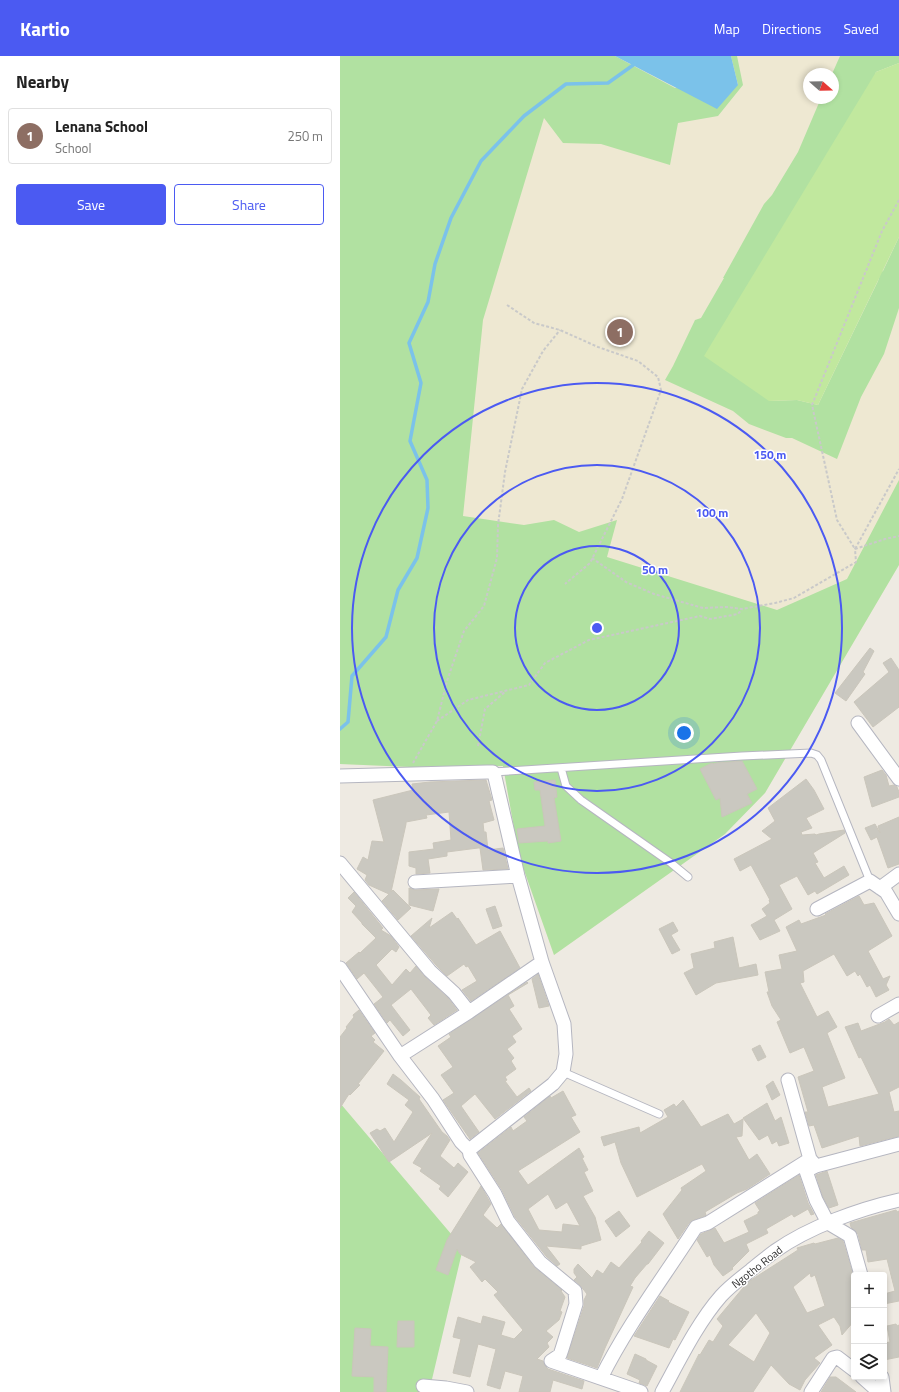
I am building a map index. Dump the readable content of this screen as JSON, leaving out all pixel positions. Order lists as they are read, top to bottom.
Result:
{
  "streets": {
    "street": ["Ngotho Road"]
  },
  "north": "right",
  "page": {
    "header": "Kartio",
    "nav": ["Map", "Directions", "Saved"],
    "heading": "Nearby",
    "list": [
      {
        "mark": "1",
        "name": "Lenana School",
        "note": "School",
        "value": "250 m"
      }
    ],
    "buttons": ["Save", "Share"],
    "pins": "1",
    "map_buttons": ["+", "−"]
  },
  "rings": ["150 m", "100 m", "50 m"]
}
